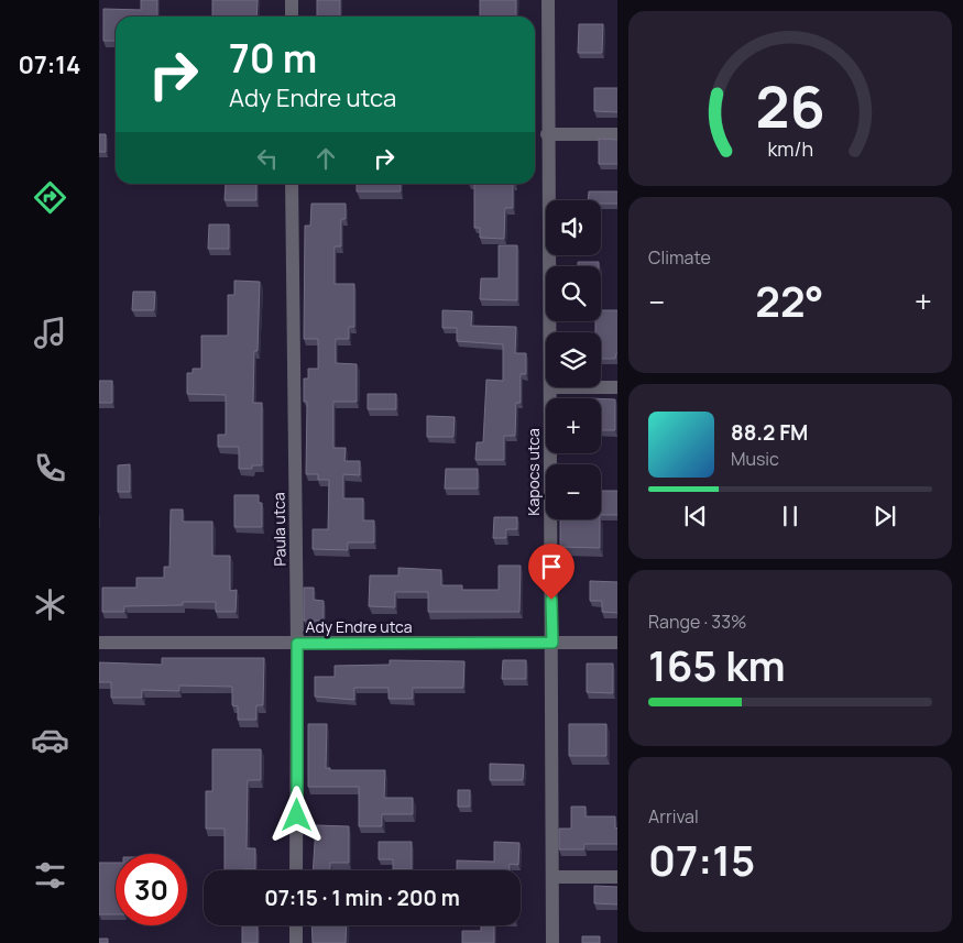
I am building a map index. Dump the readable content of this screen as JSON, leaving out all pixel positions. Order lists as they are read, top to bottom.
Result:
{
  "streets": {
    "street": ["Kapocs utca", "Paula utca", "Ady Endre utca"]
  },
  "crossings": [
    ["Kapocs utca", "Ady Endre utca"],
    ["Paula utca", "Ady Endre utca"]
  ],
  "page": {
    "tabs": "07:14",
    "turn": ["70 m", "Ady Endre utca"],
    "tile": [
      "Climate",
      ["Range · 33%", "165 km"],
      ["Arrival", "07:15"]
    ],
    "map_buttons": ["+", "−"],
    "heat": ["−", "22°", "+"],
    "song": ["88.2 FM", "Music"],
    "limit": "30",
    "trip": "07:15 · 1 min · 200 m",
    "gauge": ["26", "km/h"]
  }
}
